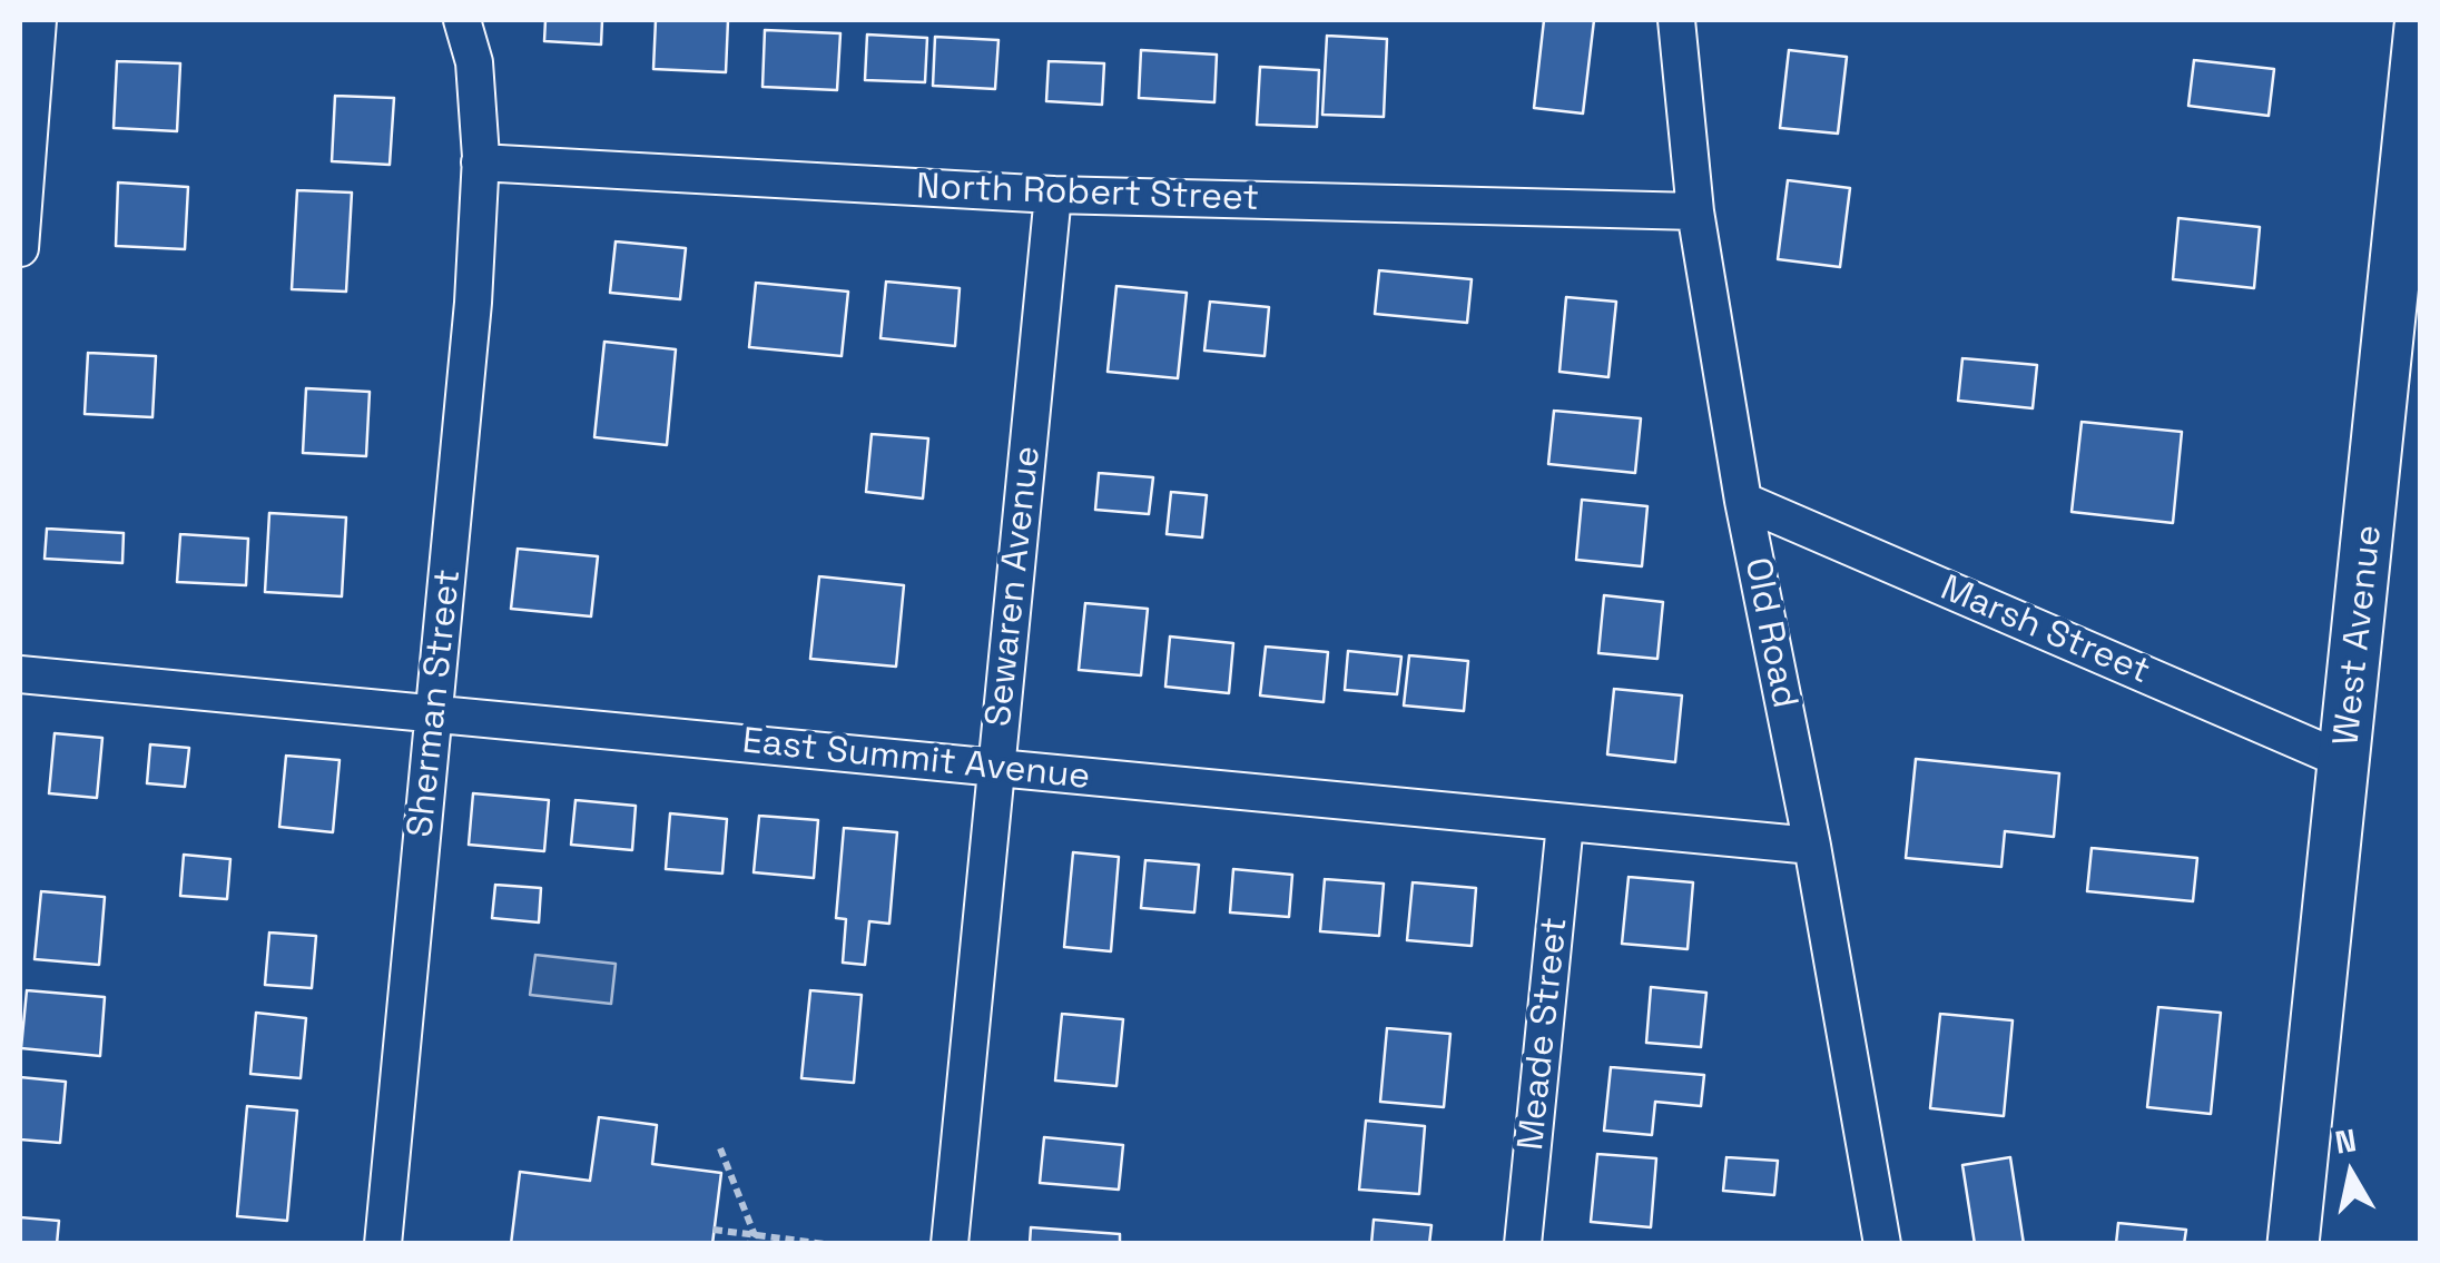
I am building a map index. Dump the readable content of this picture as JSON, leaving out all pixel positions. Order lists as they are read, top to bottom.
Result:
{
  "streets": {
    "street": [
      "North Robert Street",
      "Sewaren Avenue",
      "Marsh Street",
      "Old Road",
      "West Avenue",
      "Sherman Street",
      "East Summit Avenue",
      "Meade Street"
    ]
  },
  "crossings": [
    ["North Robert Street", "Sewaren Avenue"],
    ["North Robert Street", "Old Road"],
    ["North Robert Street", "Sherman Street"],
    ["Sewaren Avenue", "East Summit Avenue"],
    ["Marsh Street", "Old Road"],
    ["Marsh Street", "West Avenue"],
    ["Old Road", "East Summit Avenue"],
    ["Sherman Street", "East Summit Avenue"],
    ["East Summit Avenue", "Meade Street"]
  ],
  "north": "top"
}
